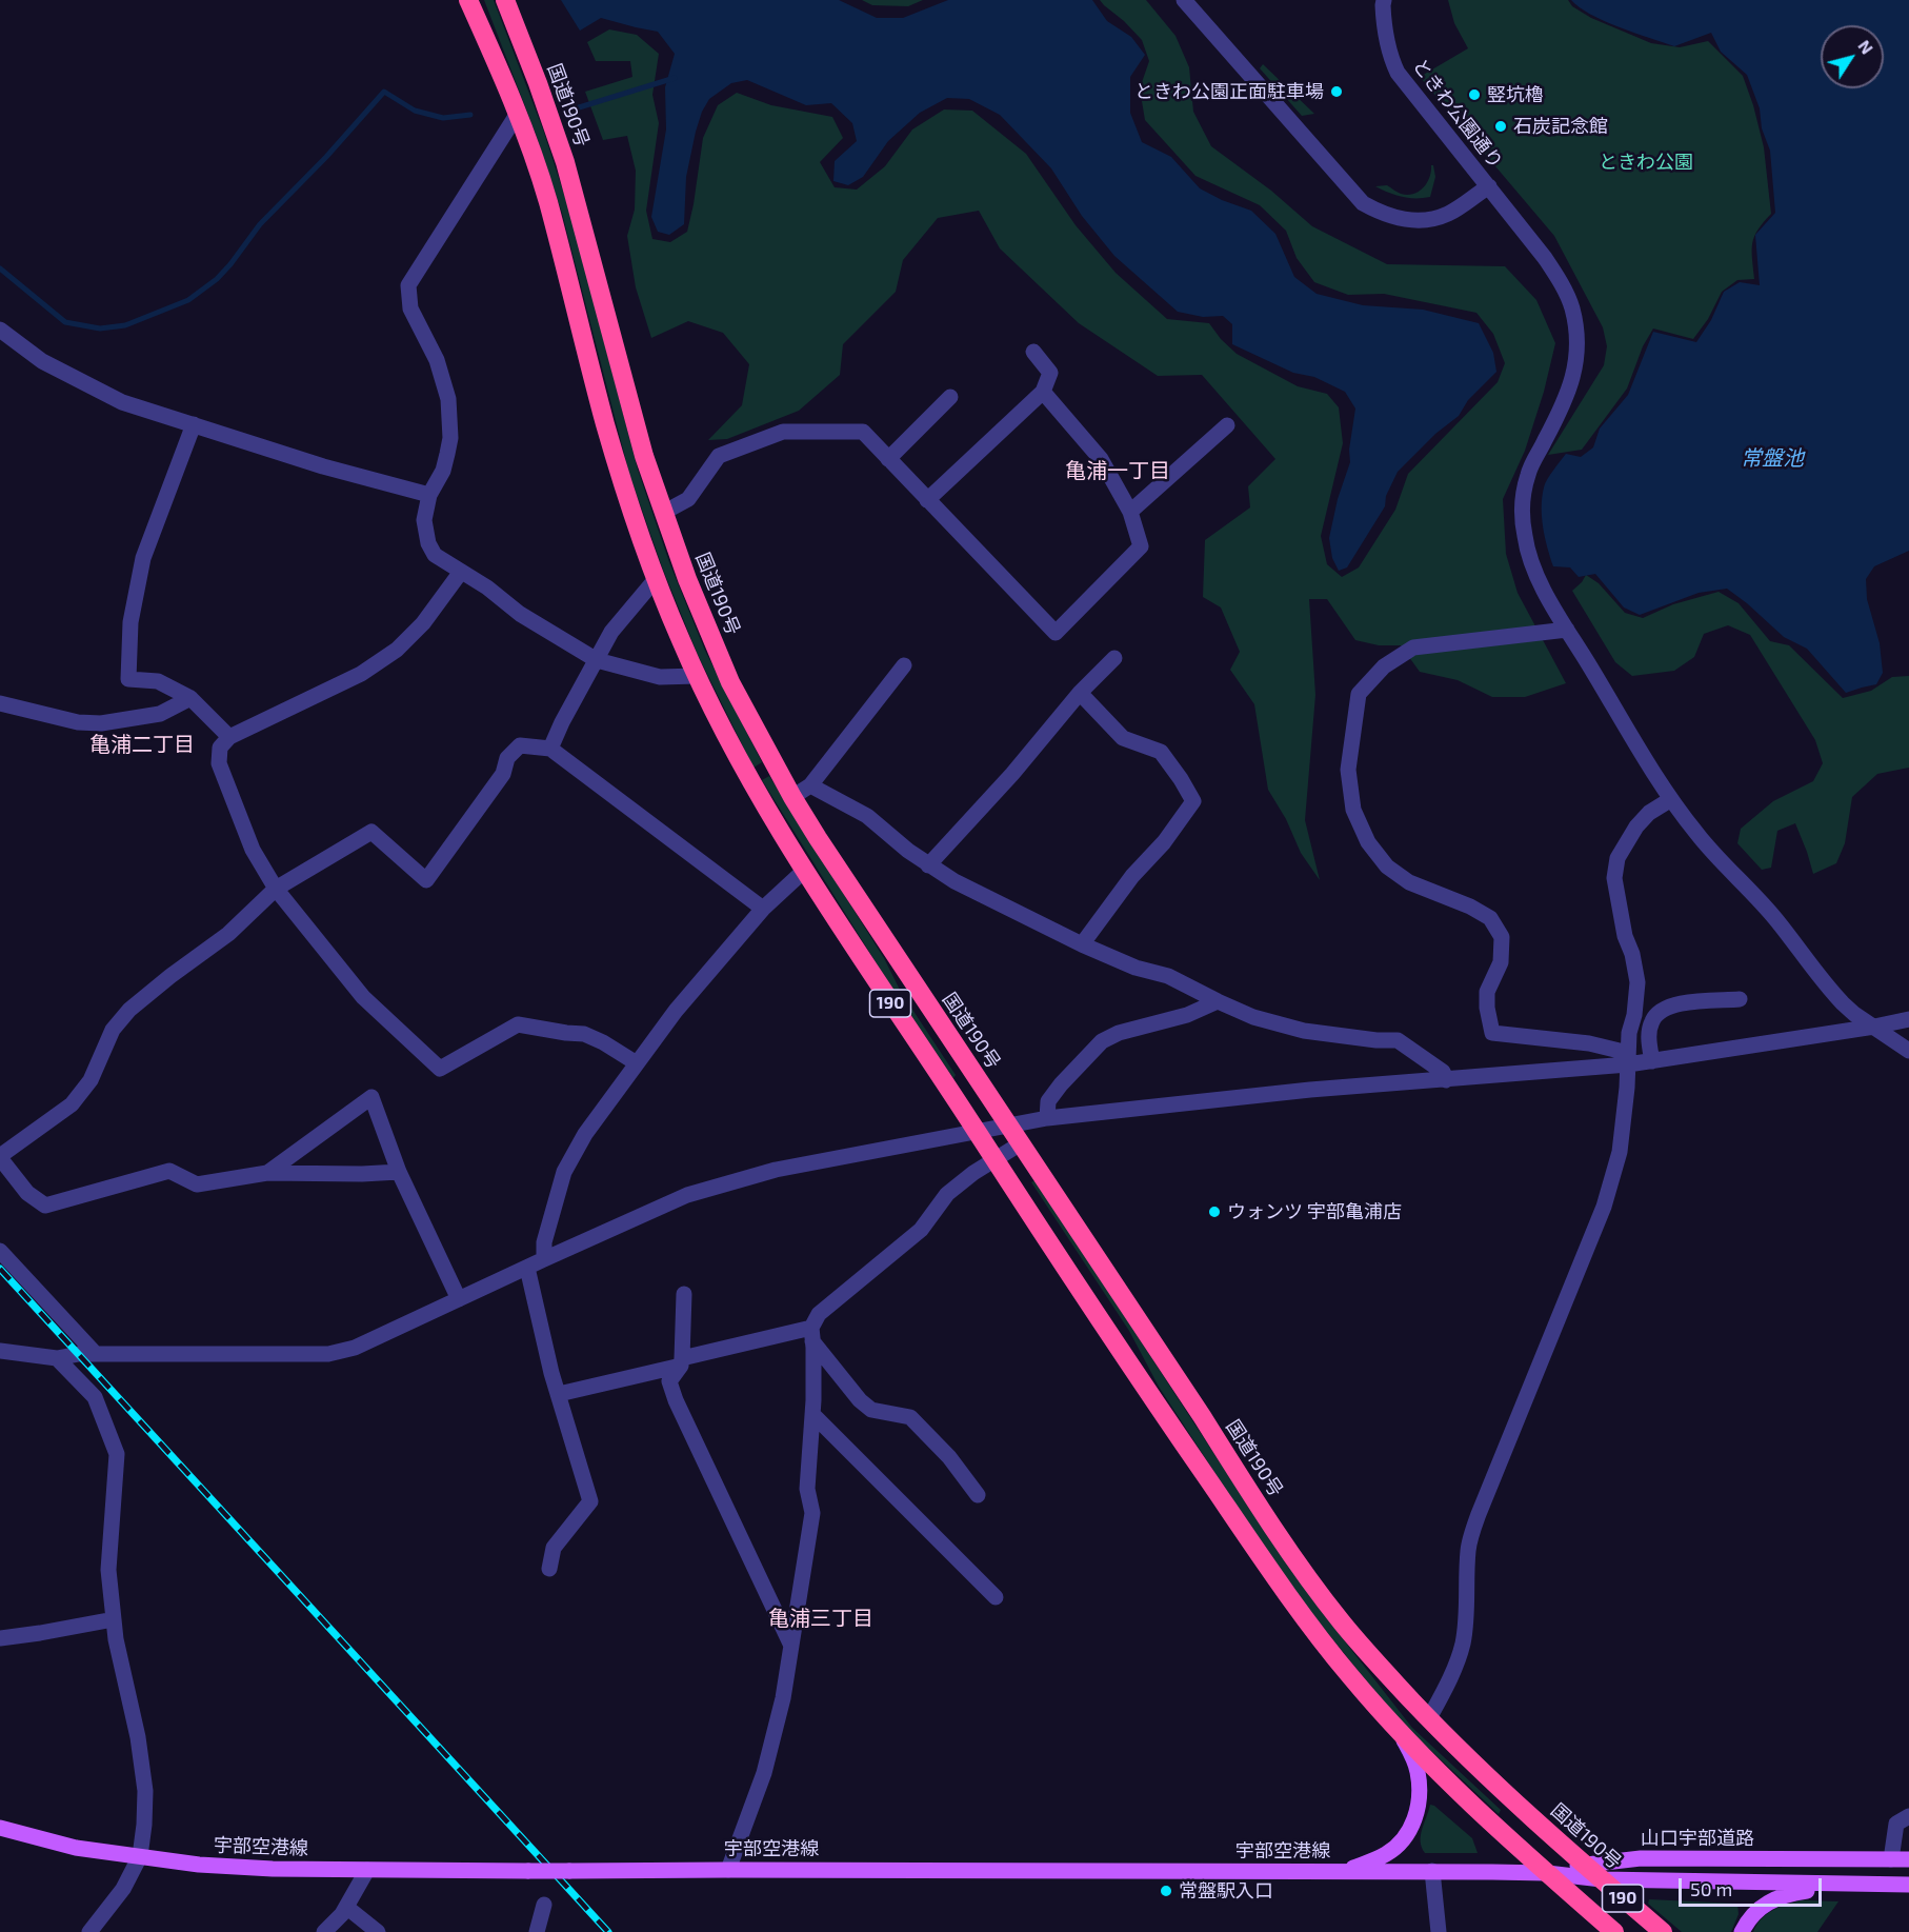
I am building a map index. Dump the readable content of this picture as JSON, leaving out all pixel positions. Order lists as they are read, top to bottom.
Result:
{
  "streets": {
    "highway": ["国道190号", "190"],
    "main road": ["山口宇部道路", "宇部空港線"],
    "street": ["ときわ公園通り"]
  },
  "crossings": [
    ["国道190号", "山口宇部道路"],
    ["190", "山口宇部道路"],
    ["190", "宇部空港線"],
    ["山口宇部道路", "宇部空港線"]
  ],
  "districts": ["亀浦一丁目", "亀浦二丁目", "亀浦三丁目"],
  "water": ["常盤池"],
  "parks": ["ときわ公園"],
  "places": [
    "ときわ公園正面駐車場",
    "竪坑櫓",
    "石炭記念館",
    "ウォンツ 宇部亀浦店",
    "常盤駅入口"
  ],
  "scale_bar": "50 m",
  "north": "top right"
}
